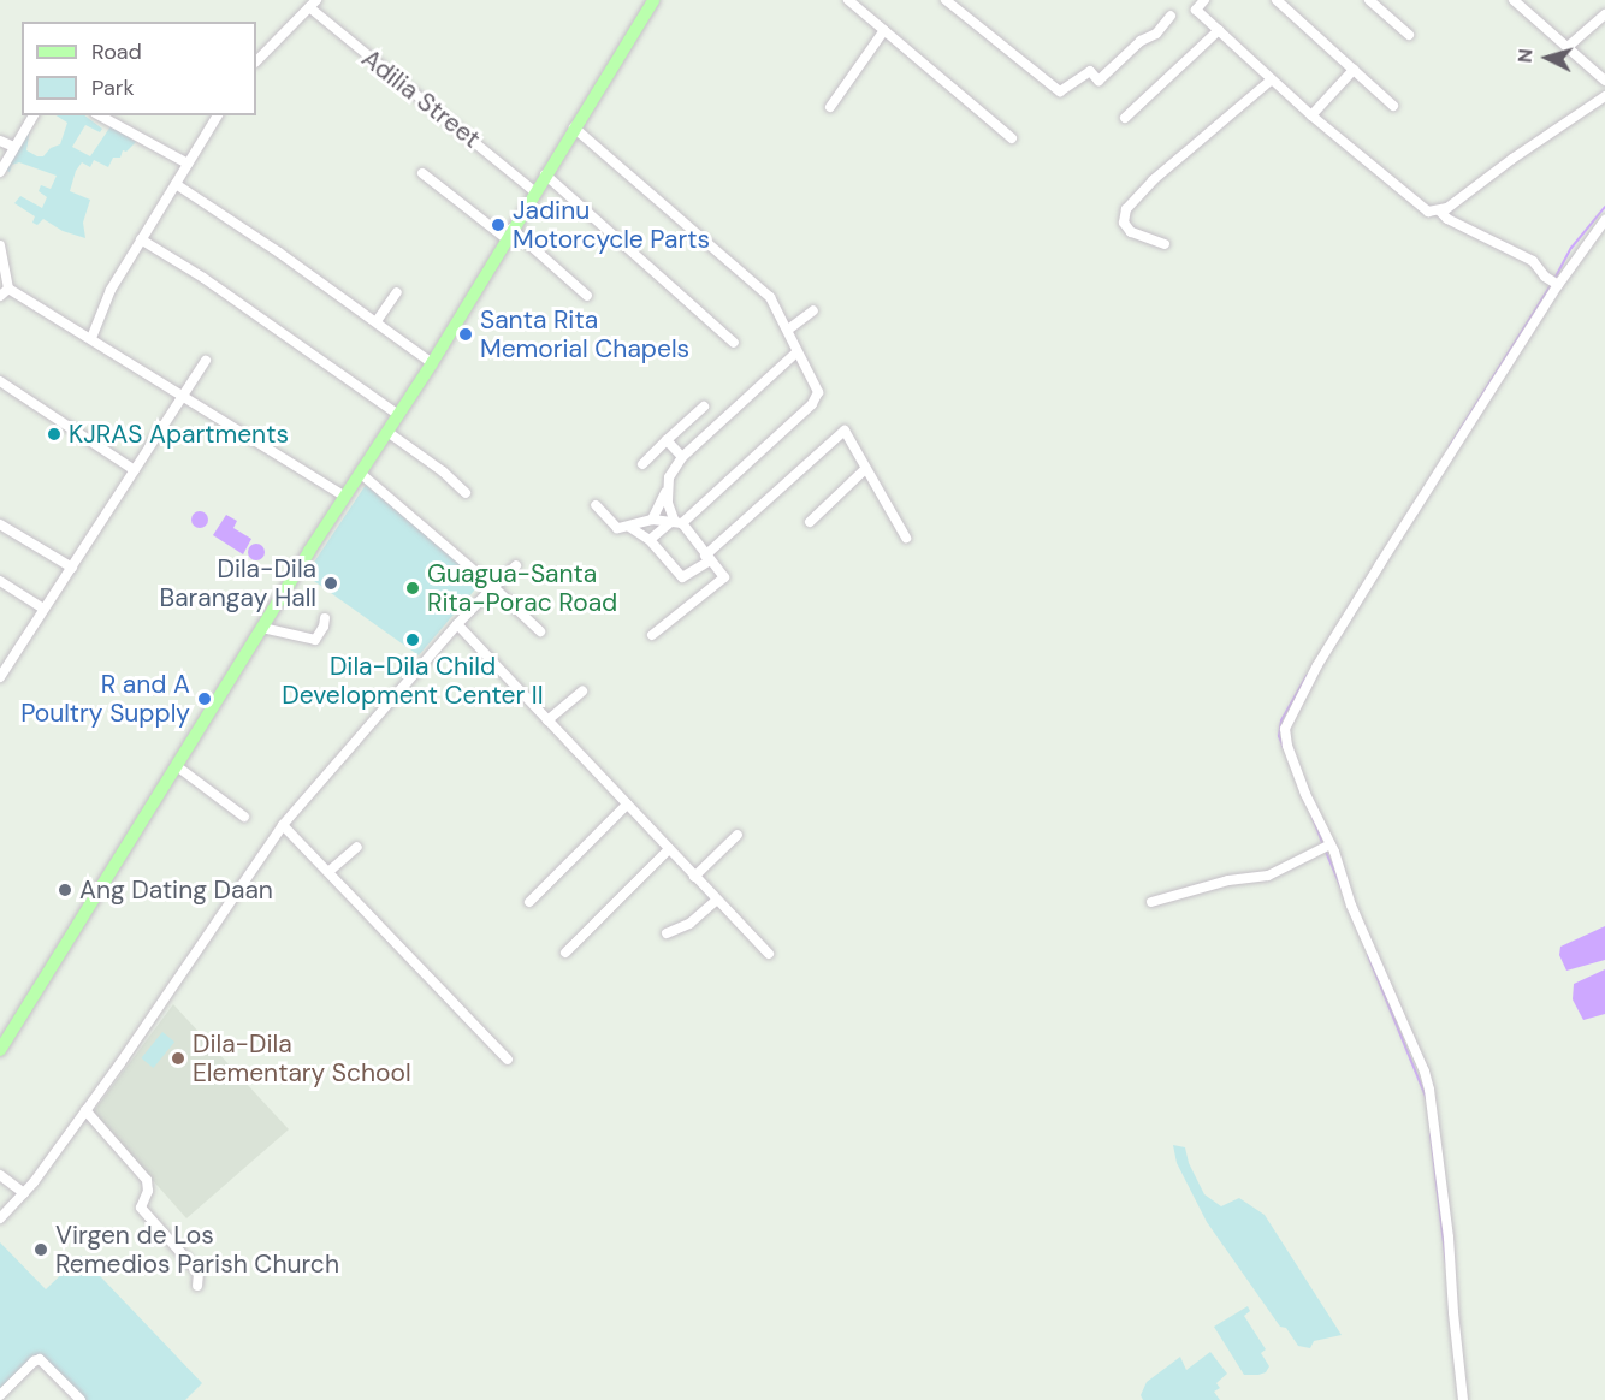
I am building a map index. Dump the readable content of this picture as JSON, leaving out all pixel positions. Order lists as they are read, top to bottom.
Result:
{
  "streets": {
    "street": ["Adilia Street"]
  },
  "places": [
    "Jadinu Motorcycle Parts",
    "Santa Rita Memorial Chapels",
    "KJRAS Apartments",
    "Dila-Dila Barangay Hall",
    "Guagua-Santa Rita-Porac Road",
    "Dila-Dila Child Development Center II",
    "R and A Poultry Supply",
    "Ang Dating Daan",
    "Dila-Dila Elementary School",
    "Virgen de Los Remedios Parish Church"
  ],
  "legend": ["Road", "Park"],
  "north": "left"
}
